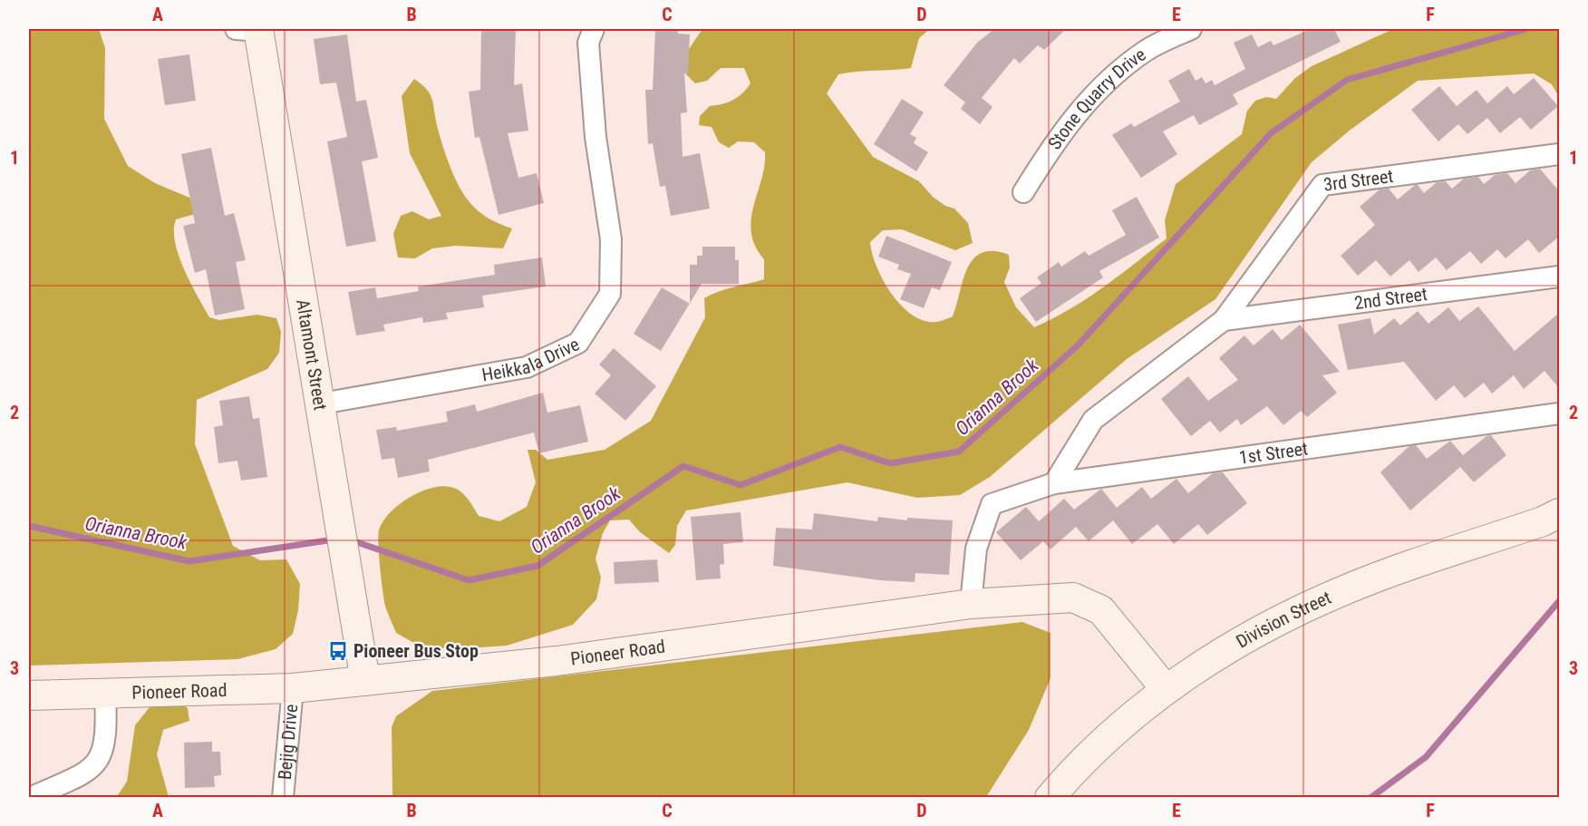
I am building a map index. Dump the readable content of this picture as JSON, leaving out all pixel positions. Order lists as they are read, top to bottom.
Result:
{
  "streets": {
    "street": [
      "Stone Quarry Drive",
      "3rd Street",
      "2nd Street",
      "Altamont Street",
      "Heikkala Drive",
      "1st Street",
      "Division Street",
      "Pioneer Road",
      "Bejig Drive"
    ]
  },
  "crossings": [
    ["3rd Street", "2nd Street"],
    ["Altamont Street", "Heikkala Drive"],
    ["Altamont Street", "Pioneer Road"],
    ["1st Street", "Pioneer Road"],
    ["Division Street", "Pioneer Road"],
    ["Pioneer Road", "Bejig Drive"]
  ],
  "water": ["Orianna Brook"],
  "places": {
    "bus stop": ["Pioneer Bus Stop"]
  },
  "grid": {
    "columns": [
      "A",
      "B",
      "C",
      "D",
      "E",
      "F"
    ],
    "rows": ["1", "2", "3"]
  }
}
